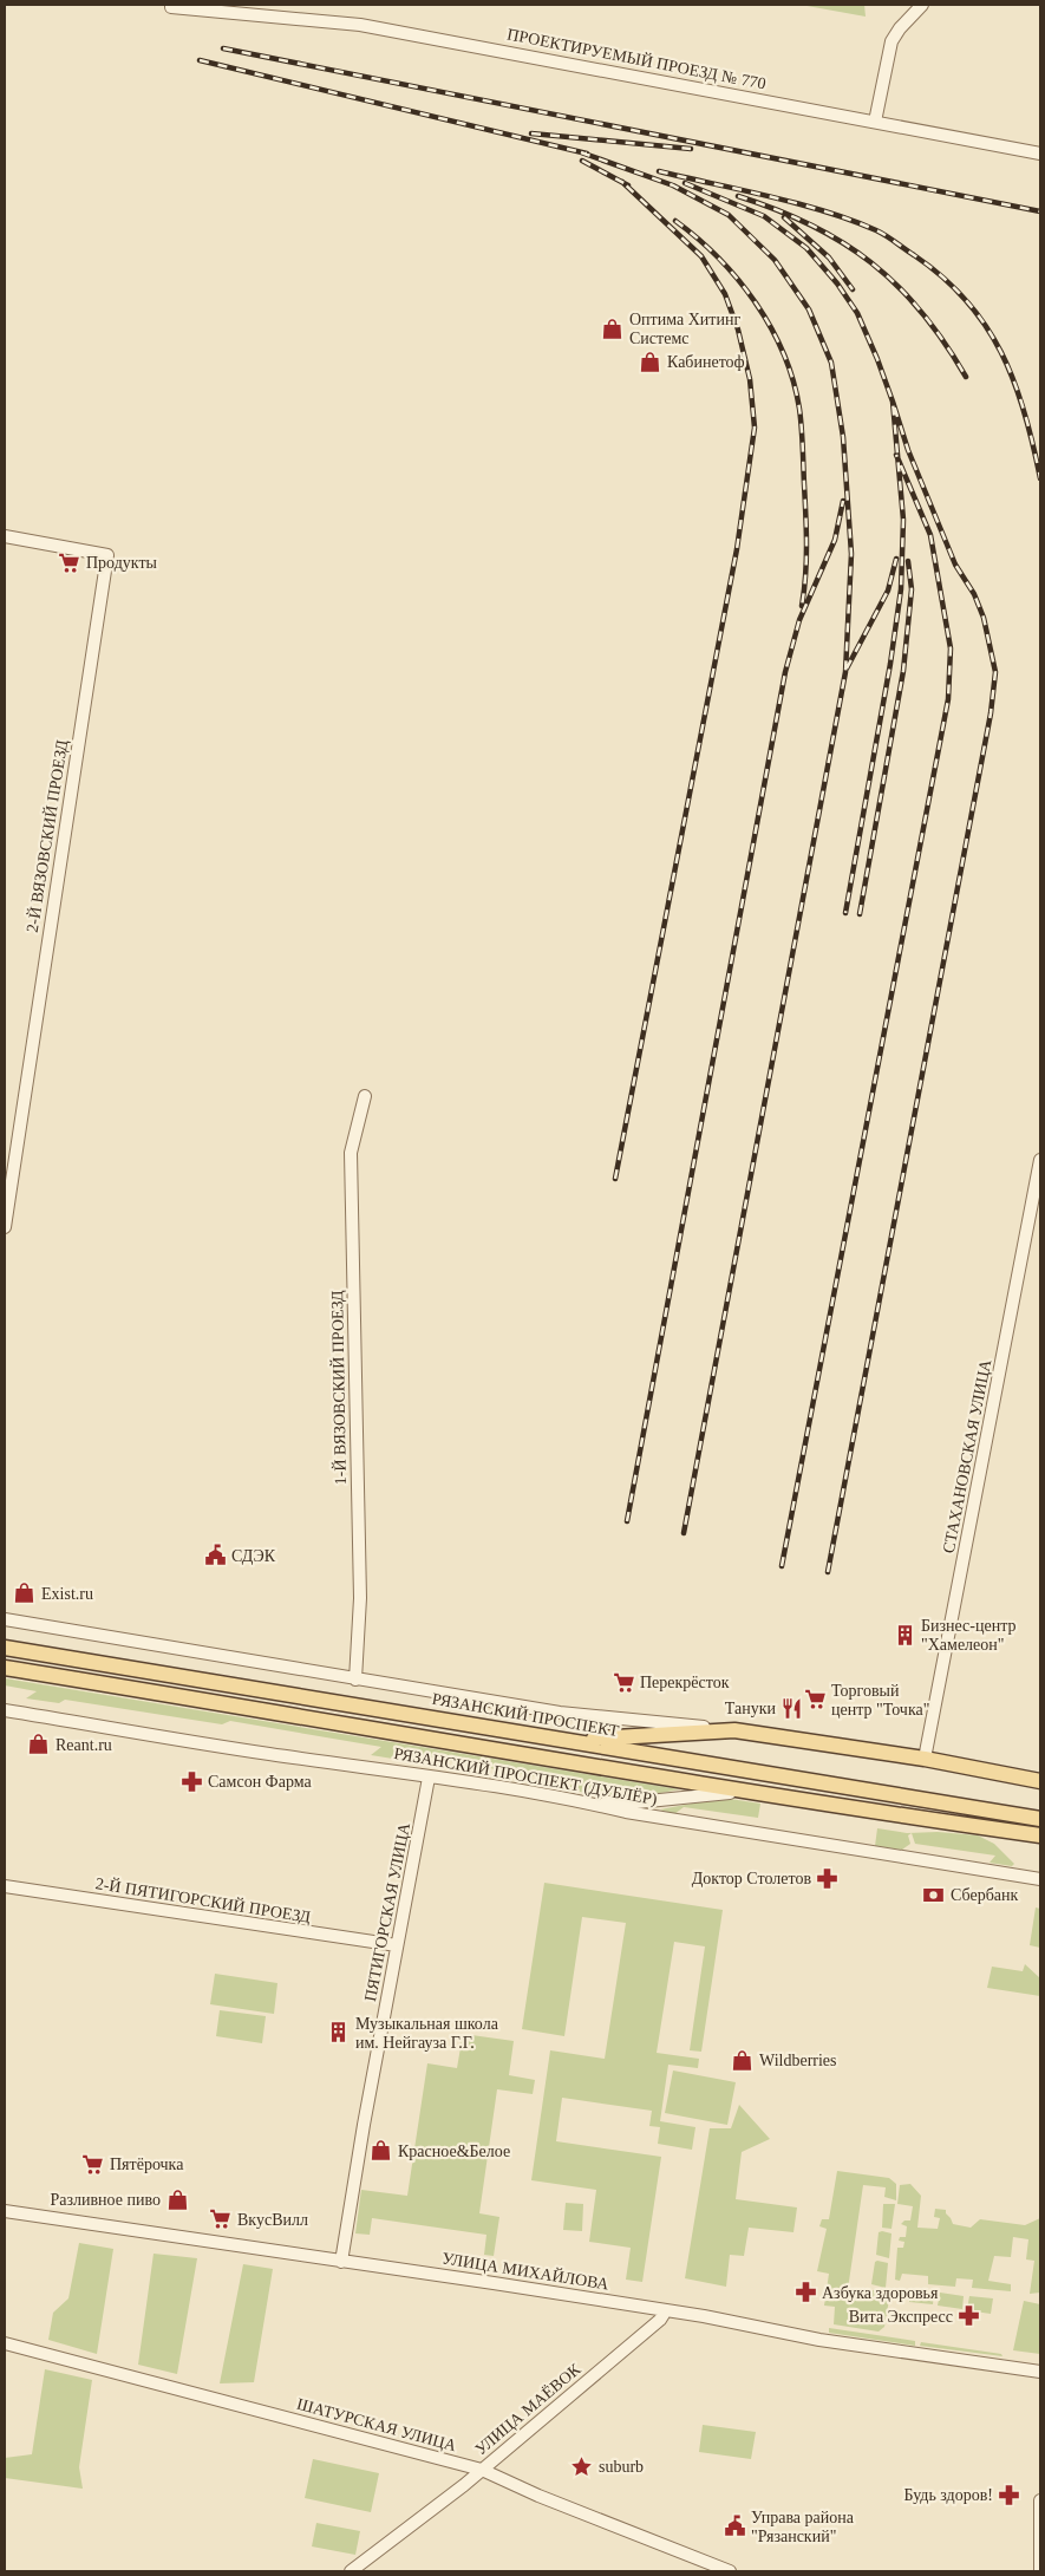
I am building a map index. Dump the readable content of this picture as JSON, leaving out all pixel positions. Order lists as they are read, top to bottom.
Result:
{
  "streets": {
    "main road": ["РЯЗАНСКИЙ ПРОСПЕКТ"],
    "street": [
      "ПРОЕКТИРУЕМЫЙ ПРОЕЗД № 770",
      "2-Й ВЯЗОВСКИЙ ПРОЕЗД",
      "1-Й ВЯЗОВСКИЙ ПРОЕЗД",
      "СТАХАНОВСКАЯ УЛИЦА",
      "РЯЗАНСКИЙ ПРОСПЕКТ (ДУБЛЁР)",
      "2-Й ПЯТИГОРСКИЙ ПРОЕЗД",
      "ПЯТИГОРСКАЯ УЛИЦА",
      "УЛИЦА МИХАЙЛОВА",
      "УЛИЦА МАЁВОК",
      "ШАТУРСКАЯ УЛИЦА"
    ]
  },
  "crossings": [
    ["РЯЗАНСКИЙ ПРОСПЕКТ (ДУБЛЁР)", "ПЯТИГОРСКАЯ УЛИЦА"],
    ["2-Й ПЯТИГОРСКИЙ ПРОЕЗД", "ПЯТИГОРСКАЯ УЛИЦА"],
    ["ПЯТИГОРСКАЯ УЛИЦА", "УЛИЦА МИХАЙЛОВА"],
    ["УЛИЦА МИХАЙЛОВА", "УЛИЦА МАЁВОК"],
    ["УЛИЦА МАЁВОК", "ШАТУРСКАЯ УЛИЦА"]
  ],
  "places": {
    "shop": [
      "Оптима Хитинг Системс",
      "Кабинетоф",
      "Exist.ru",
      "Reant.ru",
      "Wildberries",
      "Красное&Белое",
      "Разливное пиво"
    ],
    "supermarket": [
      "Продукты",
      "Перекрёсток",
      "Торговый центр \"Точка\"",
      "Пятёрочка",
      "ВкусВилл"
    ],
    "public building": ["СДЭК", "Управа района \"Рязанский\""],
    "building": ["Бизнес-центр \"Хамелеон\"", "Музыкальная школа им. Нейгауза Г.Г."],
    "restaurant": ["Тануки"],
    "pharmacy": [
      "Самсон Фарма",
      "Доктор Столетов",
      "Азбука здоровья",
      "Вита Экспресс",
      "Будь здоров!"
    ],
    "bank": ["Сбербанк"],
    "place": ["suburb"]
  }
}
